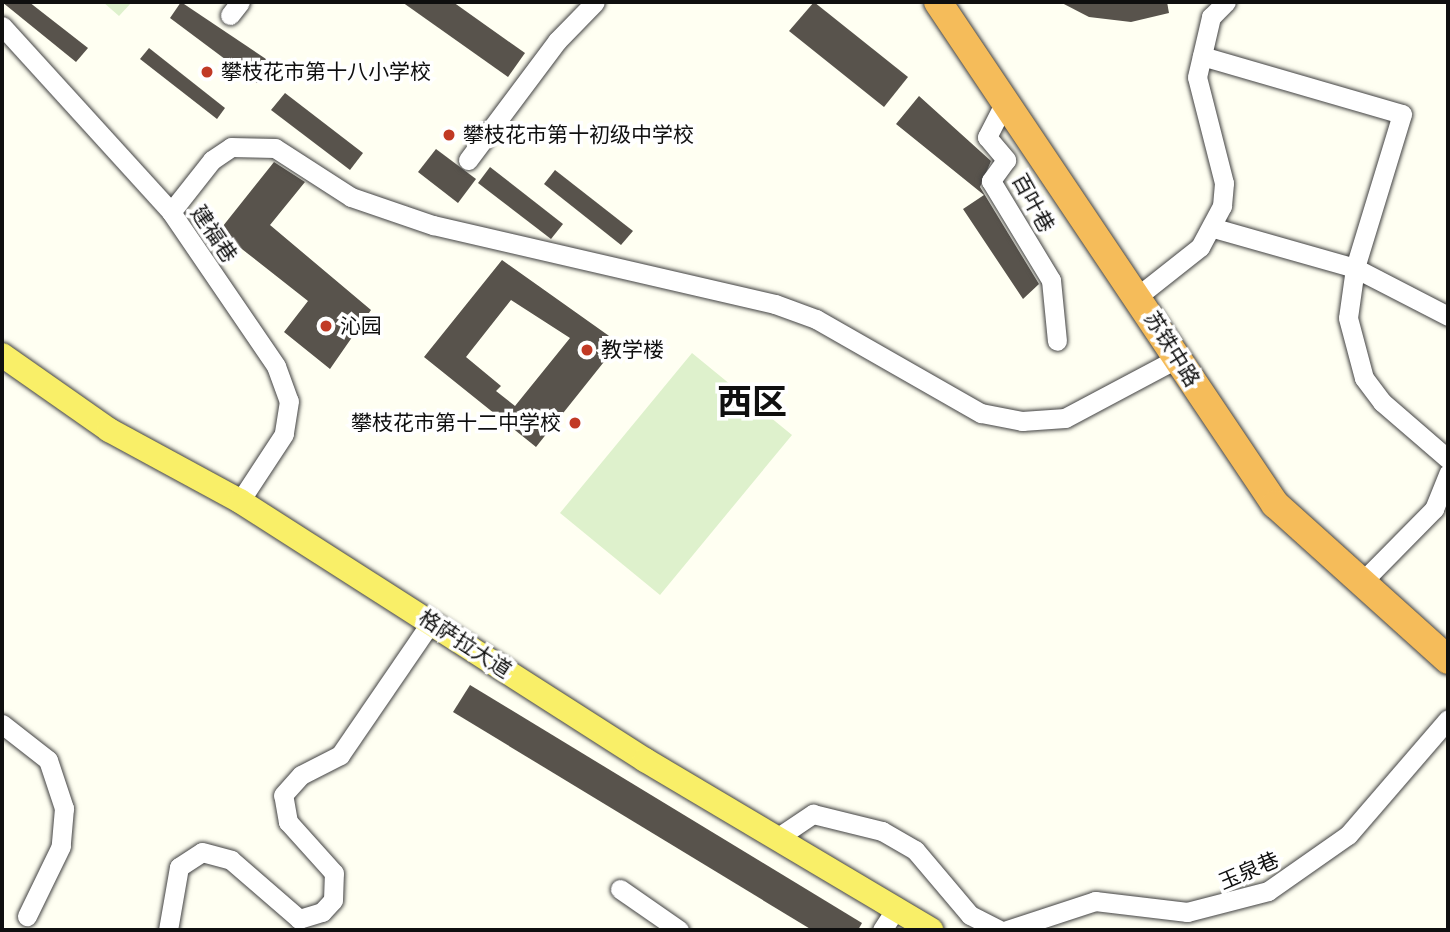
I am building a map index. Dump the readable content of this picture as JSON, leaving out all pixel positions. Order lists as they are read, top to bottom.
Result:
{
  "streets": {
    "highway": ["苏铁中路"],
    "main road": ["格萨拉大道"],
    "street": ["百叶巷", "建福巷", "玉泉巷"]
  },
  "crossings": [
    ["百叶巷", "苏铁中路"],
    ["建福巷", "格萨拉大道"]
  ],
  "districts": ["西区"],
  "places": [
    "攀枝花市第十八小学校",
    "攀枝花市第十初级中学校",
    "沁园",
    "教学楼",
    "攀枝花市第十二中学校"
  ]
}
